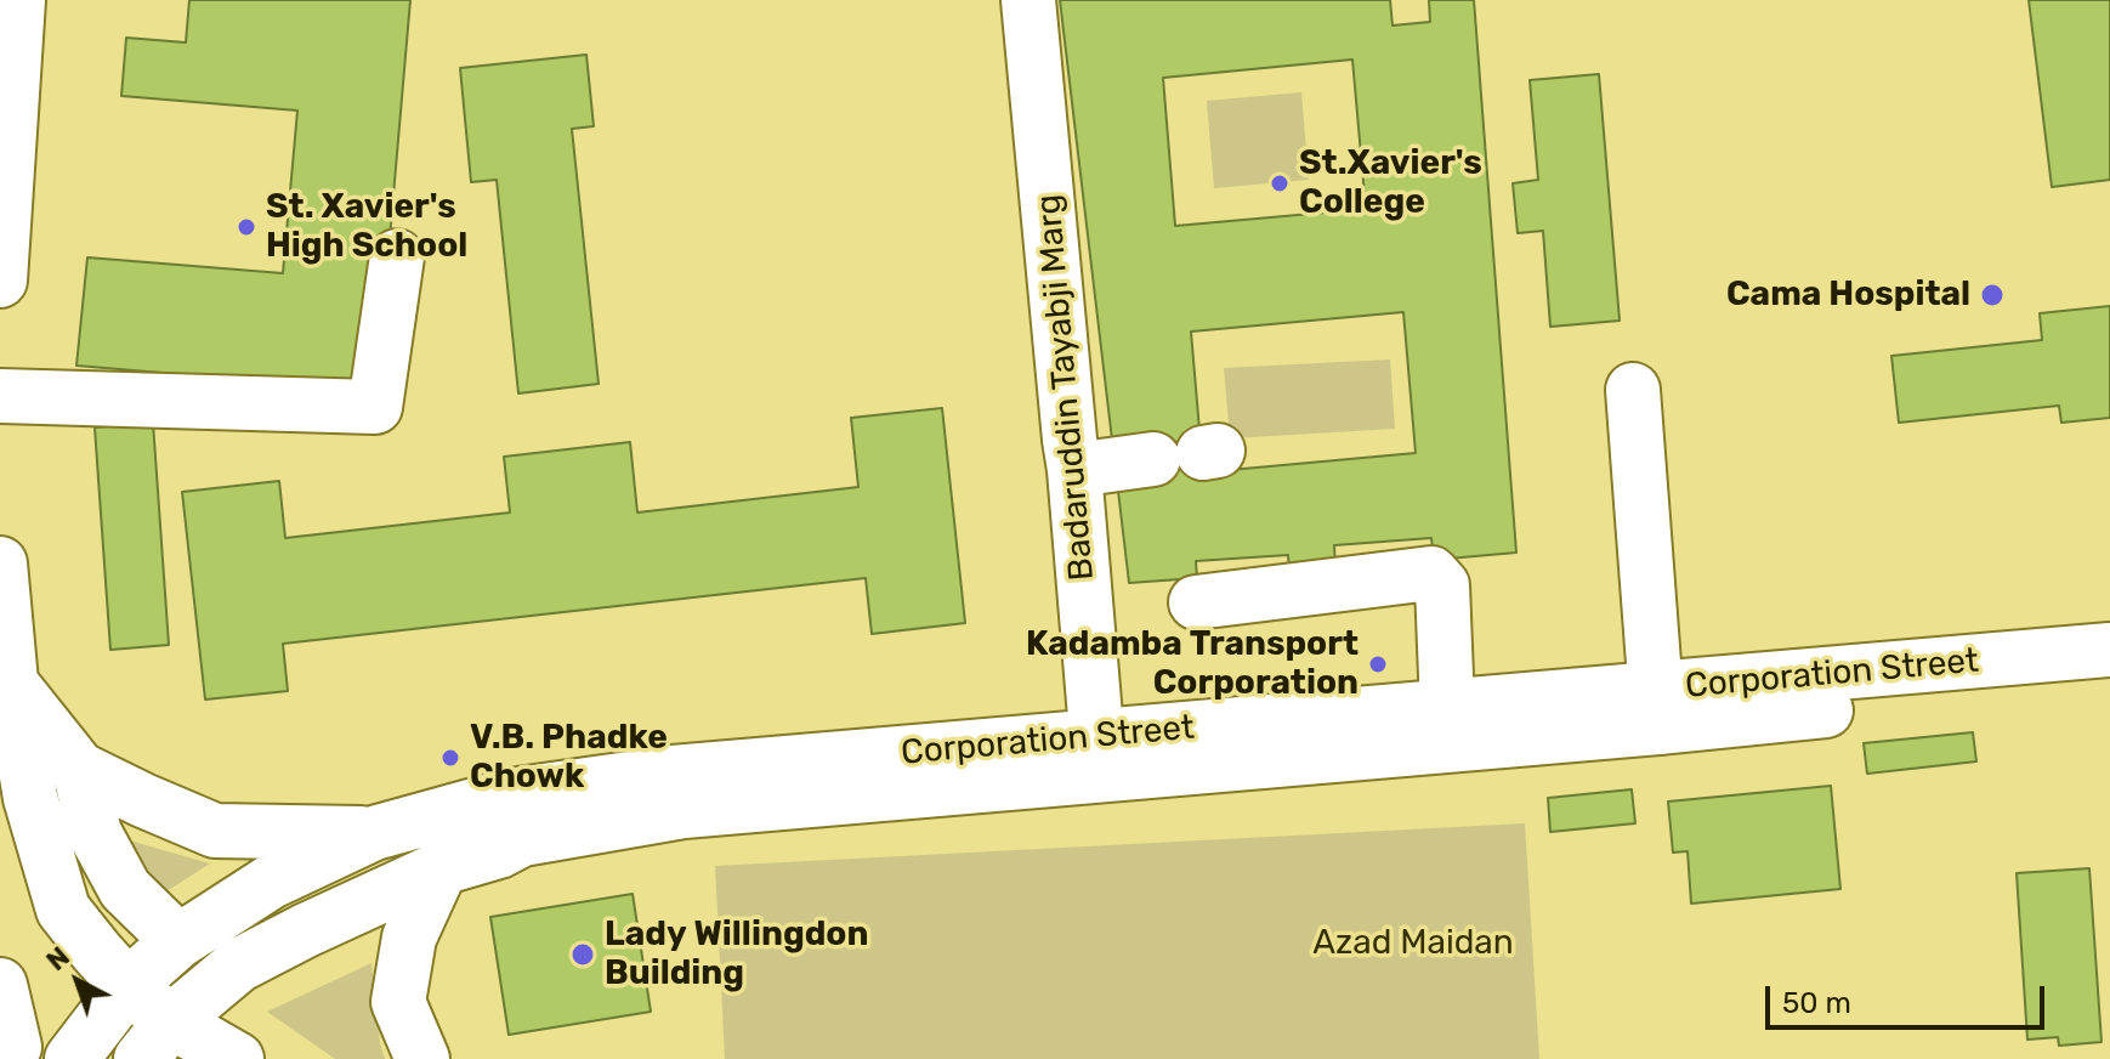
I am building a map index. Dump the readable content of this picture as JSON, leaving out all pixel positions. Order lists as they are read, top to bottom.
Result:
{
  "streets": {
    "main road": ["Badaruddin Tayabji Marg", "Corporation Street"]
  },
  "crossings": [
    ["Badaruddin Tayabji Marg", "Corporation Street"]
  ],
  "parks": ["Azad Maidan"],
  "places": [
    "St.Xavier's College",
    "St. Xavier's High School",
    "Cama Hospital",
    "Kadamba Transport Corporation",
    "V.B. Phadke Chowk",
    "Lady Willingdon Building"
  ],
  "scale_bar": "50 m",
  "north": "top left"
}
